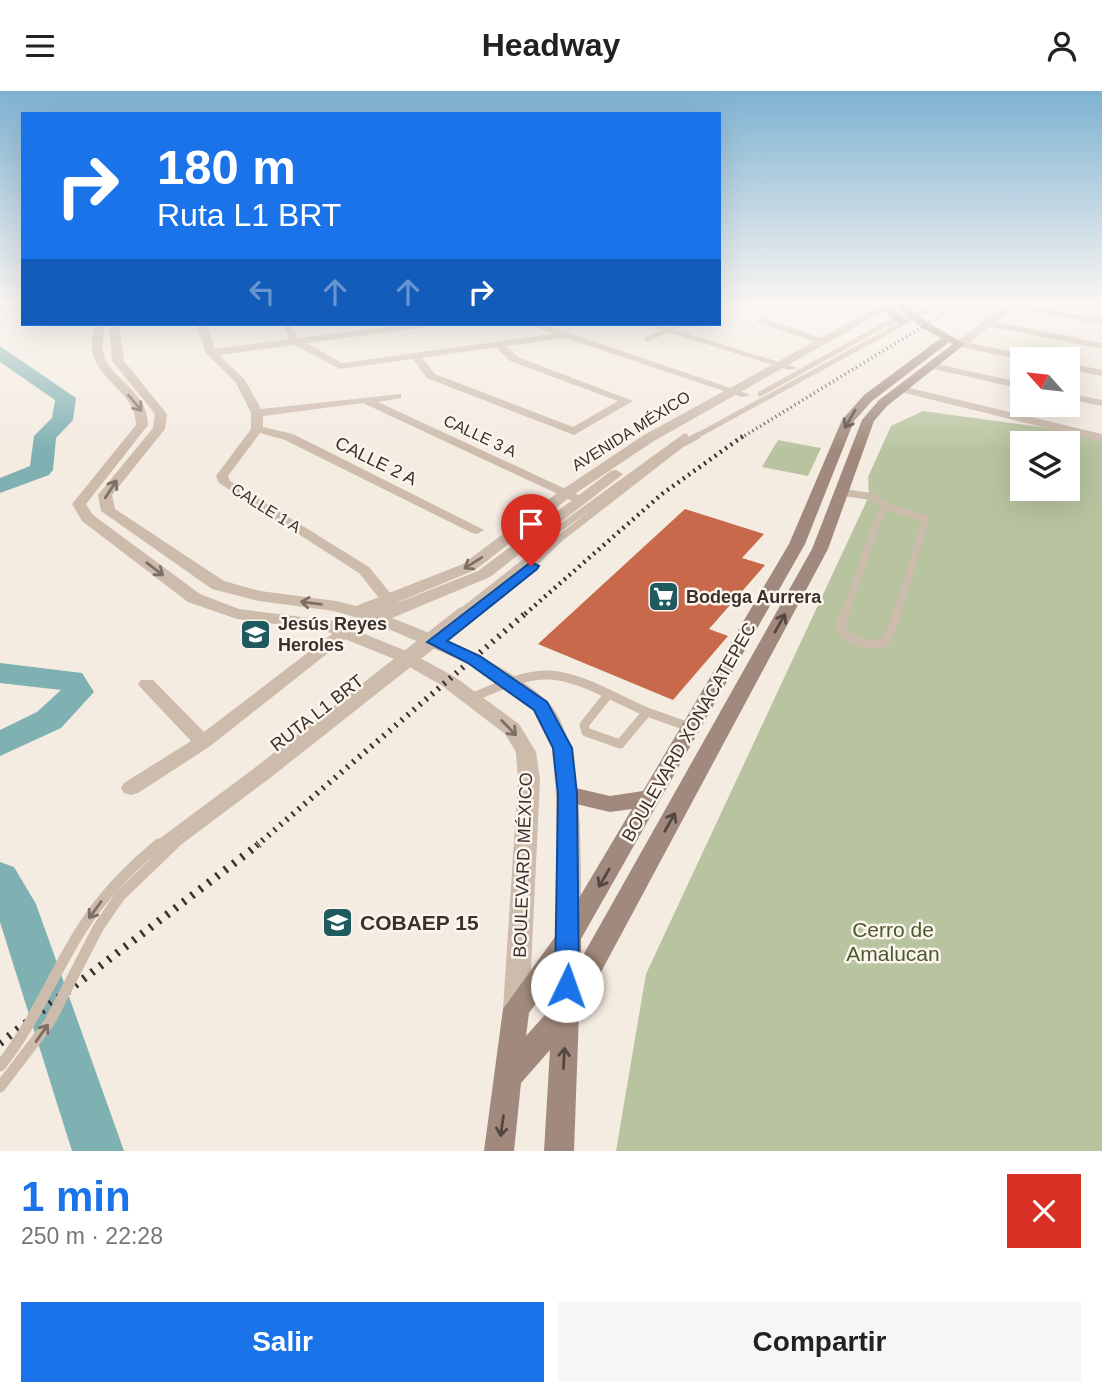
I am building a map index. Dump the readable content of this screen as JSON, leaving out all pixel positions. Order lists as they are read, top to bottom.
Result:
{
  "streets": {
    "main road": ["BOULEVARD XONACATEPEC"],
    "street": [
      "AVENIDA MÉXICO",
      "CALLE 3 A",
      "CALLE 2 A",
      "CALLE 1 A",
      "BOULEVARD MÉXICO"
    ],
    "lane": ["RUTA L1 BRT"]
  },
  "crossings": [
    ["AVENIDA MÉXICO", "CALLE 3 A"],
    ["AVENIDA MÉXICO", "CALLE 1 A"],
    ["AVENIDA MÉXICO", "BOULEVARD MÉXICO"],
    ["CALLE 2 A", "CALLE 1 A"],
    ["RUTA L1 BRT", "BOULEVARD MÉXICO"],
    ["BOULEVARD XONACATEPEC", "BOULEVARD MÉXICO"]
  ],
  "parks": ["Cerro de Amalucan"],
  "places": {
    "supermarket": ["Bodega Aurrera"],
    "school or university": ["Jesús Reyes Heroles", "COBAEP 15"]
  },
  "north": "top left",
  "page": {
    "header": "Headway",
    "turn": ["180 m", "Ruta L1 BRT"],
    "heading": ["1 min", "250 m · 22:28"],
    "buttons": ["Salir", "Compartir"]
  }
}
